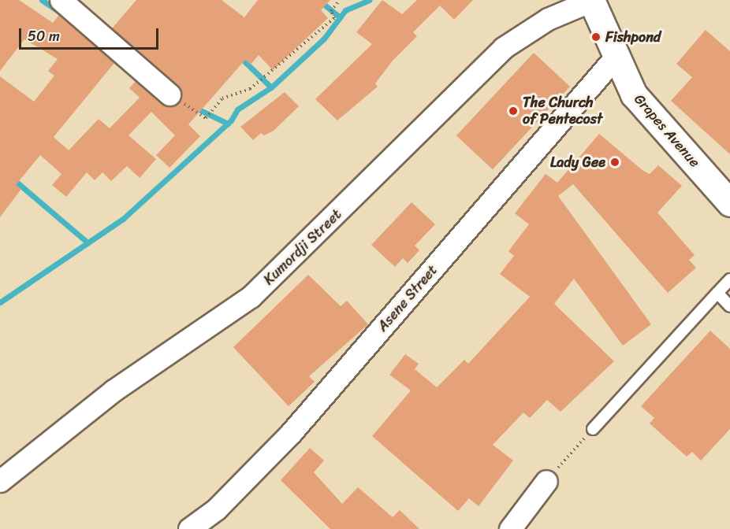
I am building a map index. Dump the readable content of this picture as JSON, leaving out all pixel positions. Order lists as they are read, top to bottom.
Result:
{
  "streets": {
    "street": ["Grapes Avenue", "Kumordji Street", "Asene Street"]
  },
  "crossings": [
    ["Grapes Avenue", "Kumordji Street"],
    ["Grapes Avenue", "Asene Street"]
  ],
  "places": ["Fishpond", "The Church of Pentecost", "Lady Gee"],
  "scale_bar": "50 m"
}
